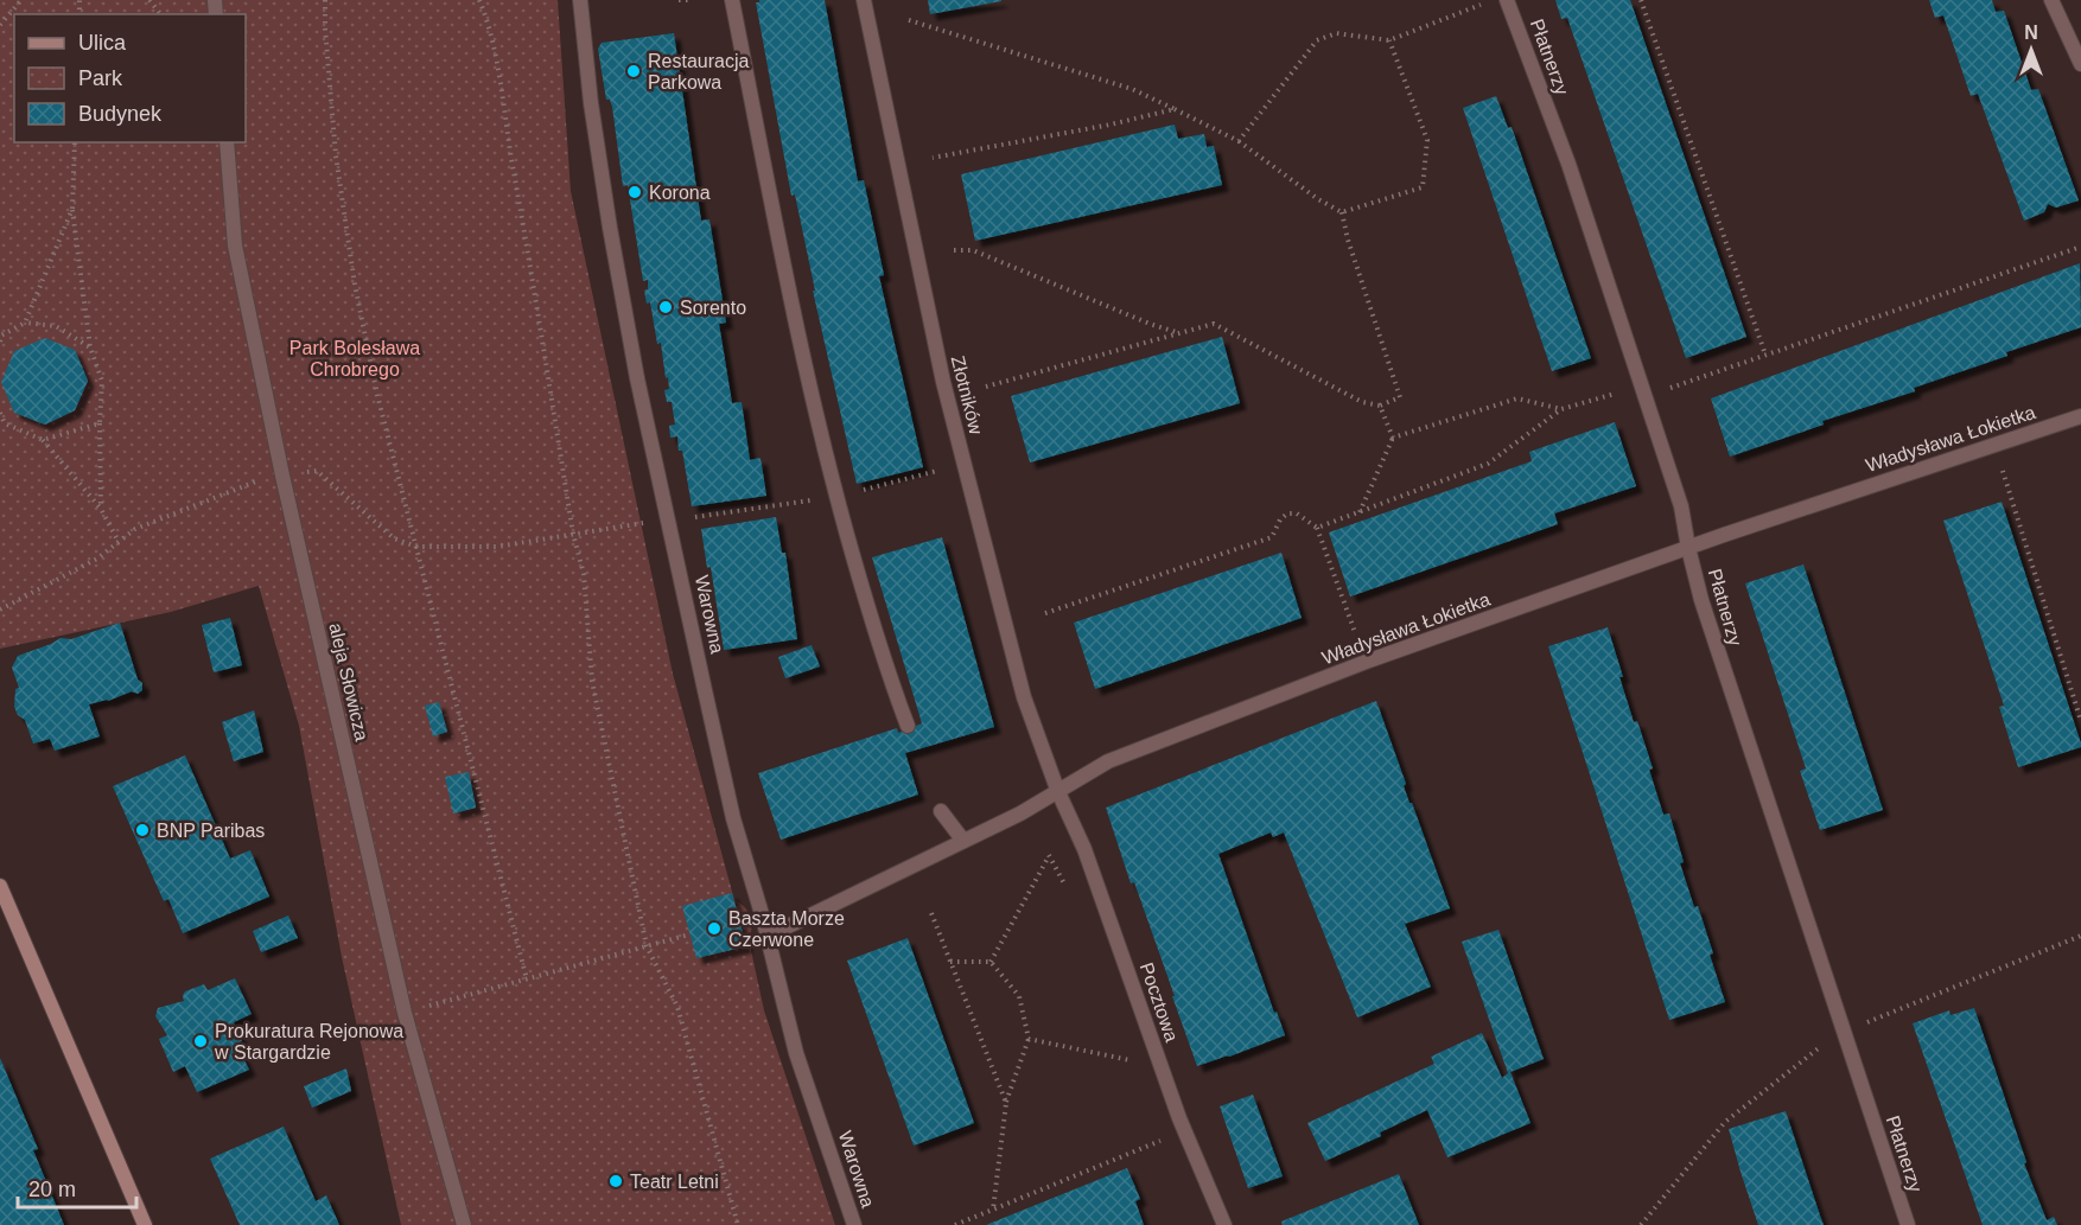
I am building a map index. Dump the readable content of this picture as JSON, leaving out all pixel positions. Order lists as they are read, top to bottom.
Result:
{
  "streets": {
    "street": [
      "Płatnerzy",
      "Złotników",
      "Władysława Łokietka",
      "Warowna",
      "aleja Słowicza",
      "Pocztowa"
    ]
  },
  "crossings": [
    ["Płatnerzy", "Władysława Łokietka"],
    ["Złotników", "Władysława Łokietka"],
    ["Złotników", "Pocztowa"],
    ["Władysława Łokietka", "Warowna"],
    ["Władysława Łokietka", "Pocztowa"]
  ],
  "parks": ["Park Bolesława Chrobrego"],
  "places": [
    "Restauracja Parkowa",
    "Korona",
    "Sorento",
    "BNP Paribas",
    "Baszta Morze Czerwone",
    "Prokuratura Rejonowa w Stargardzie",
    "Teatr Letni"
  ],
  "legend": ["Ulica", "Park", "Budynek"],
  "scale_bar": "20 m",
  "north": "top"
}
